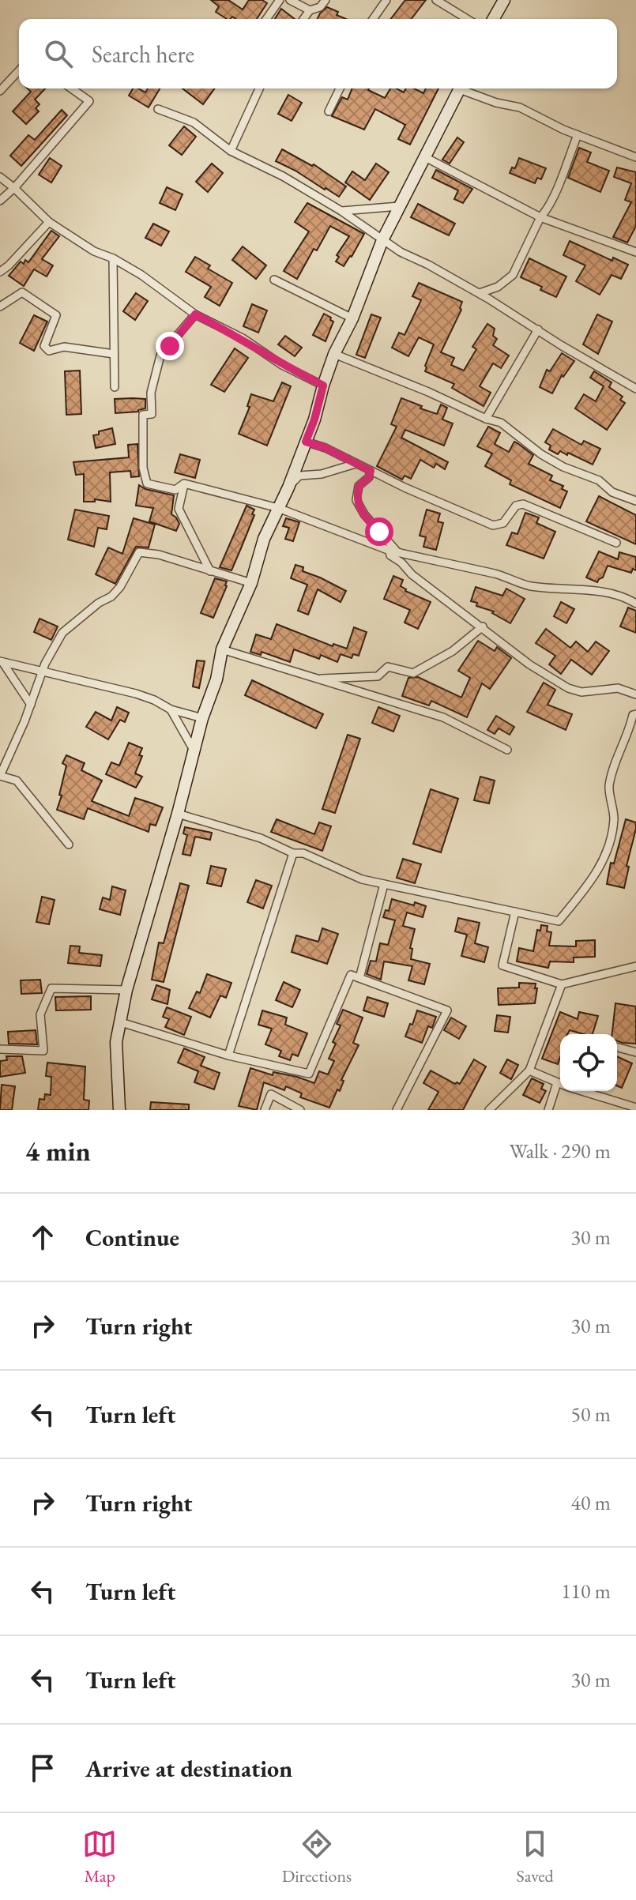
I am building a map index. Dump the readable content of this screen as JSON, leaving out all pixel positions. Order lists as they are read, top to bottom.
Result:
{
  "page": {
    "search": "Search here",
    "heading": ["4 min", "Walk · 290 m"],
    "list": [
      ["Continue", "30 m"],
      ["Turn right", "30 m"],
      ["Turn left", "50 m"],
      ["Turn right", "40 m"],
      ["Turn left", "110 m"],
      ["Turn left", "30 m"],
      "Arrive at destination"
    ],
    "nav": ["Map", "Directions", "Saved"]
  }
}
